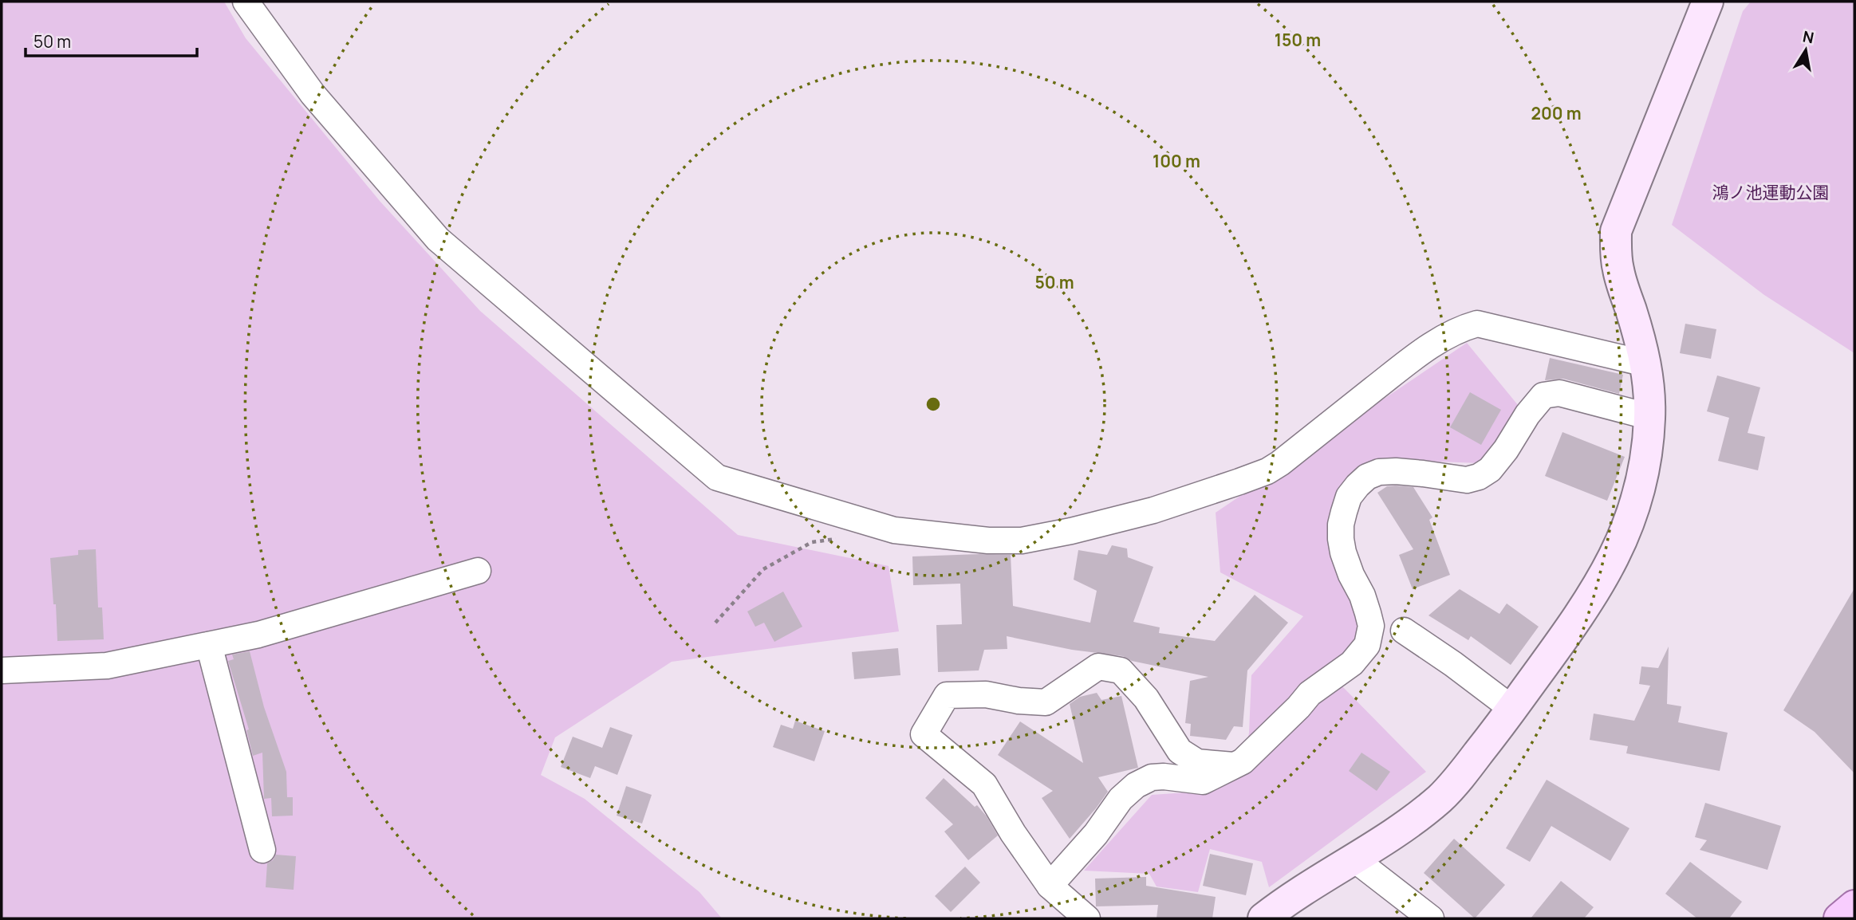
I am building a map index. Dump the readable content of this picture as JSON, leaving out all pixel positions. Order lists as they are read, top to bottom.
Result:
{
  "parks": ["鴻ノ池運動公園"],
  "scale_bar": "50 m",
  "north": "top",
  "rings": [
    "150 m",
    "200 m",
    "100 m",
    "50 m"
  ]
}
